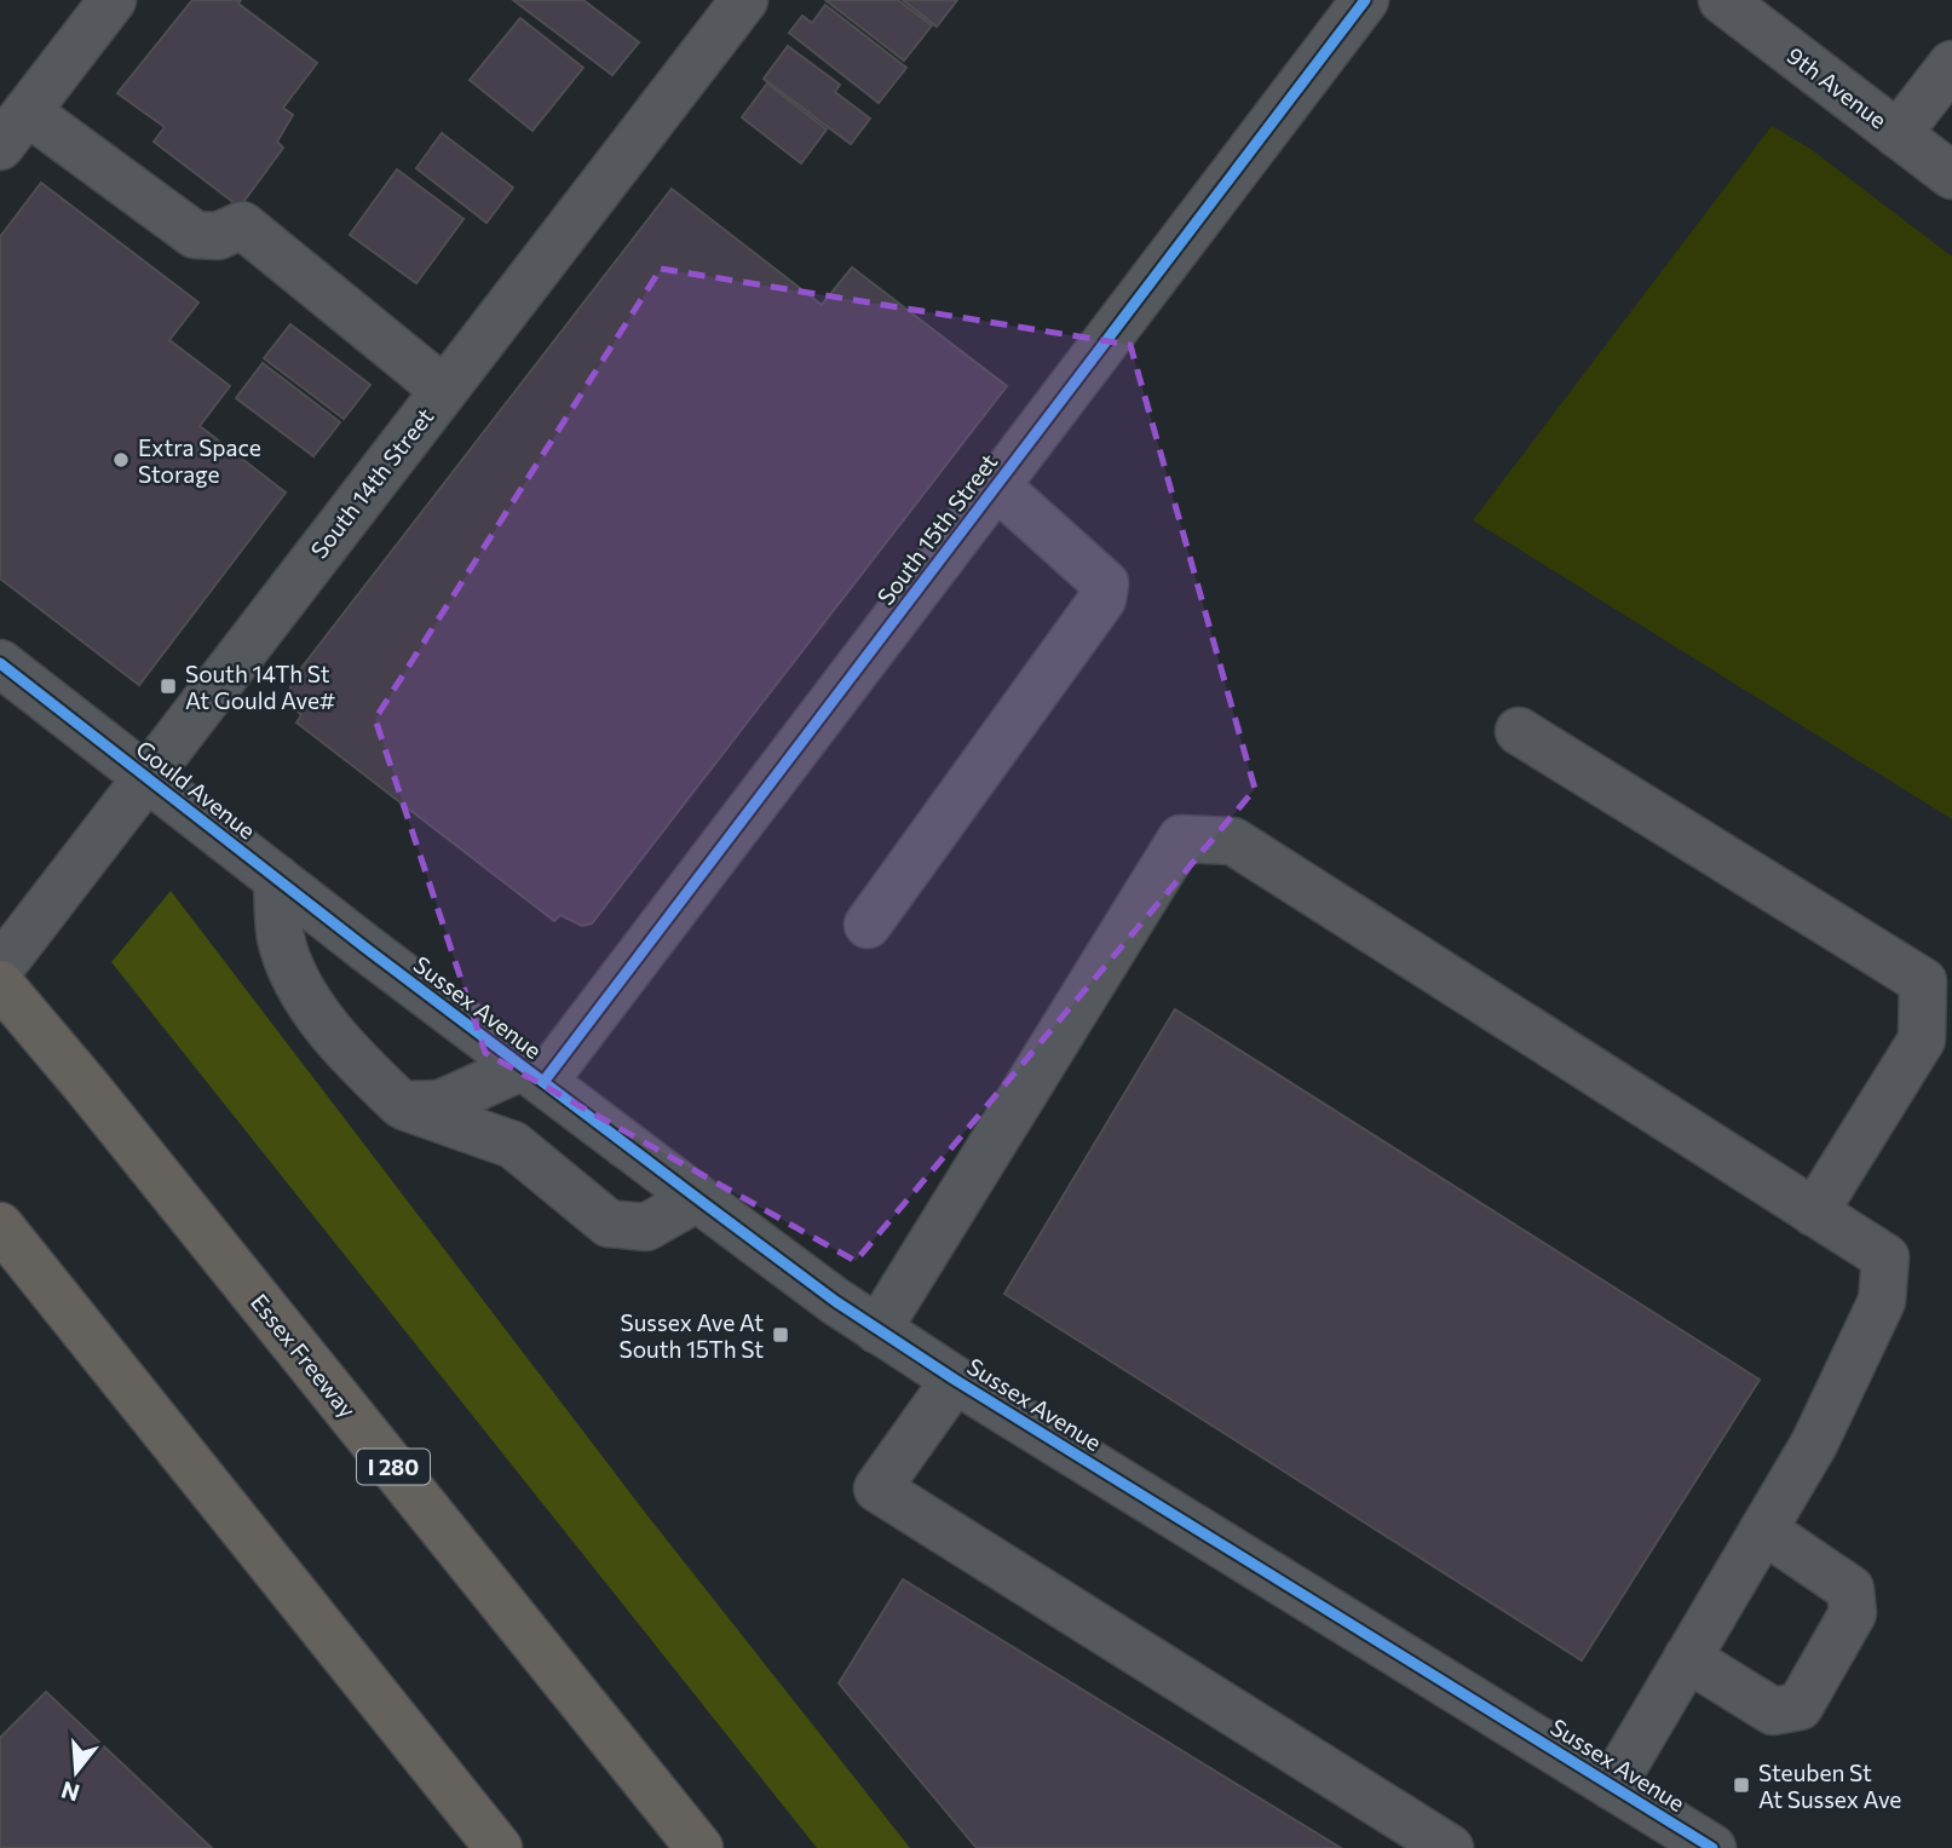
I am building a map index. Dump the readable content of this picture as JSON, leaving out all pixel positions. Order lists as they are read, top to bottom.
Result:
{
  "streets": {
    "highway": ["Essex Freeway", "I 280"],
    "street": [
      "9th Avenue",
      "South 14th Street",
      "South 15th Street",
      "Gould Avenue",
      "Sussex Avenue"
    ]
  },
  "crossings": [
    ["South 14th Street", "Gould Avenue"],
    ["South 15th Street", "Sussex Avenue"],
    ["Gould Avenue", "Sussex Avenue"]
  ],
  "places": {
    "other": ["Extra Space Storage"],
    "transit": ["South 14Th St At Gould Ave#", "Sussex Ave At South 15Th St", "Steuben St At Sussex Ave"]
  },
  "north": "bottom"
}
